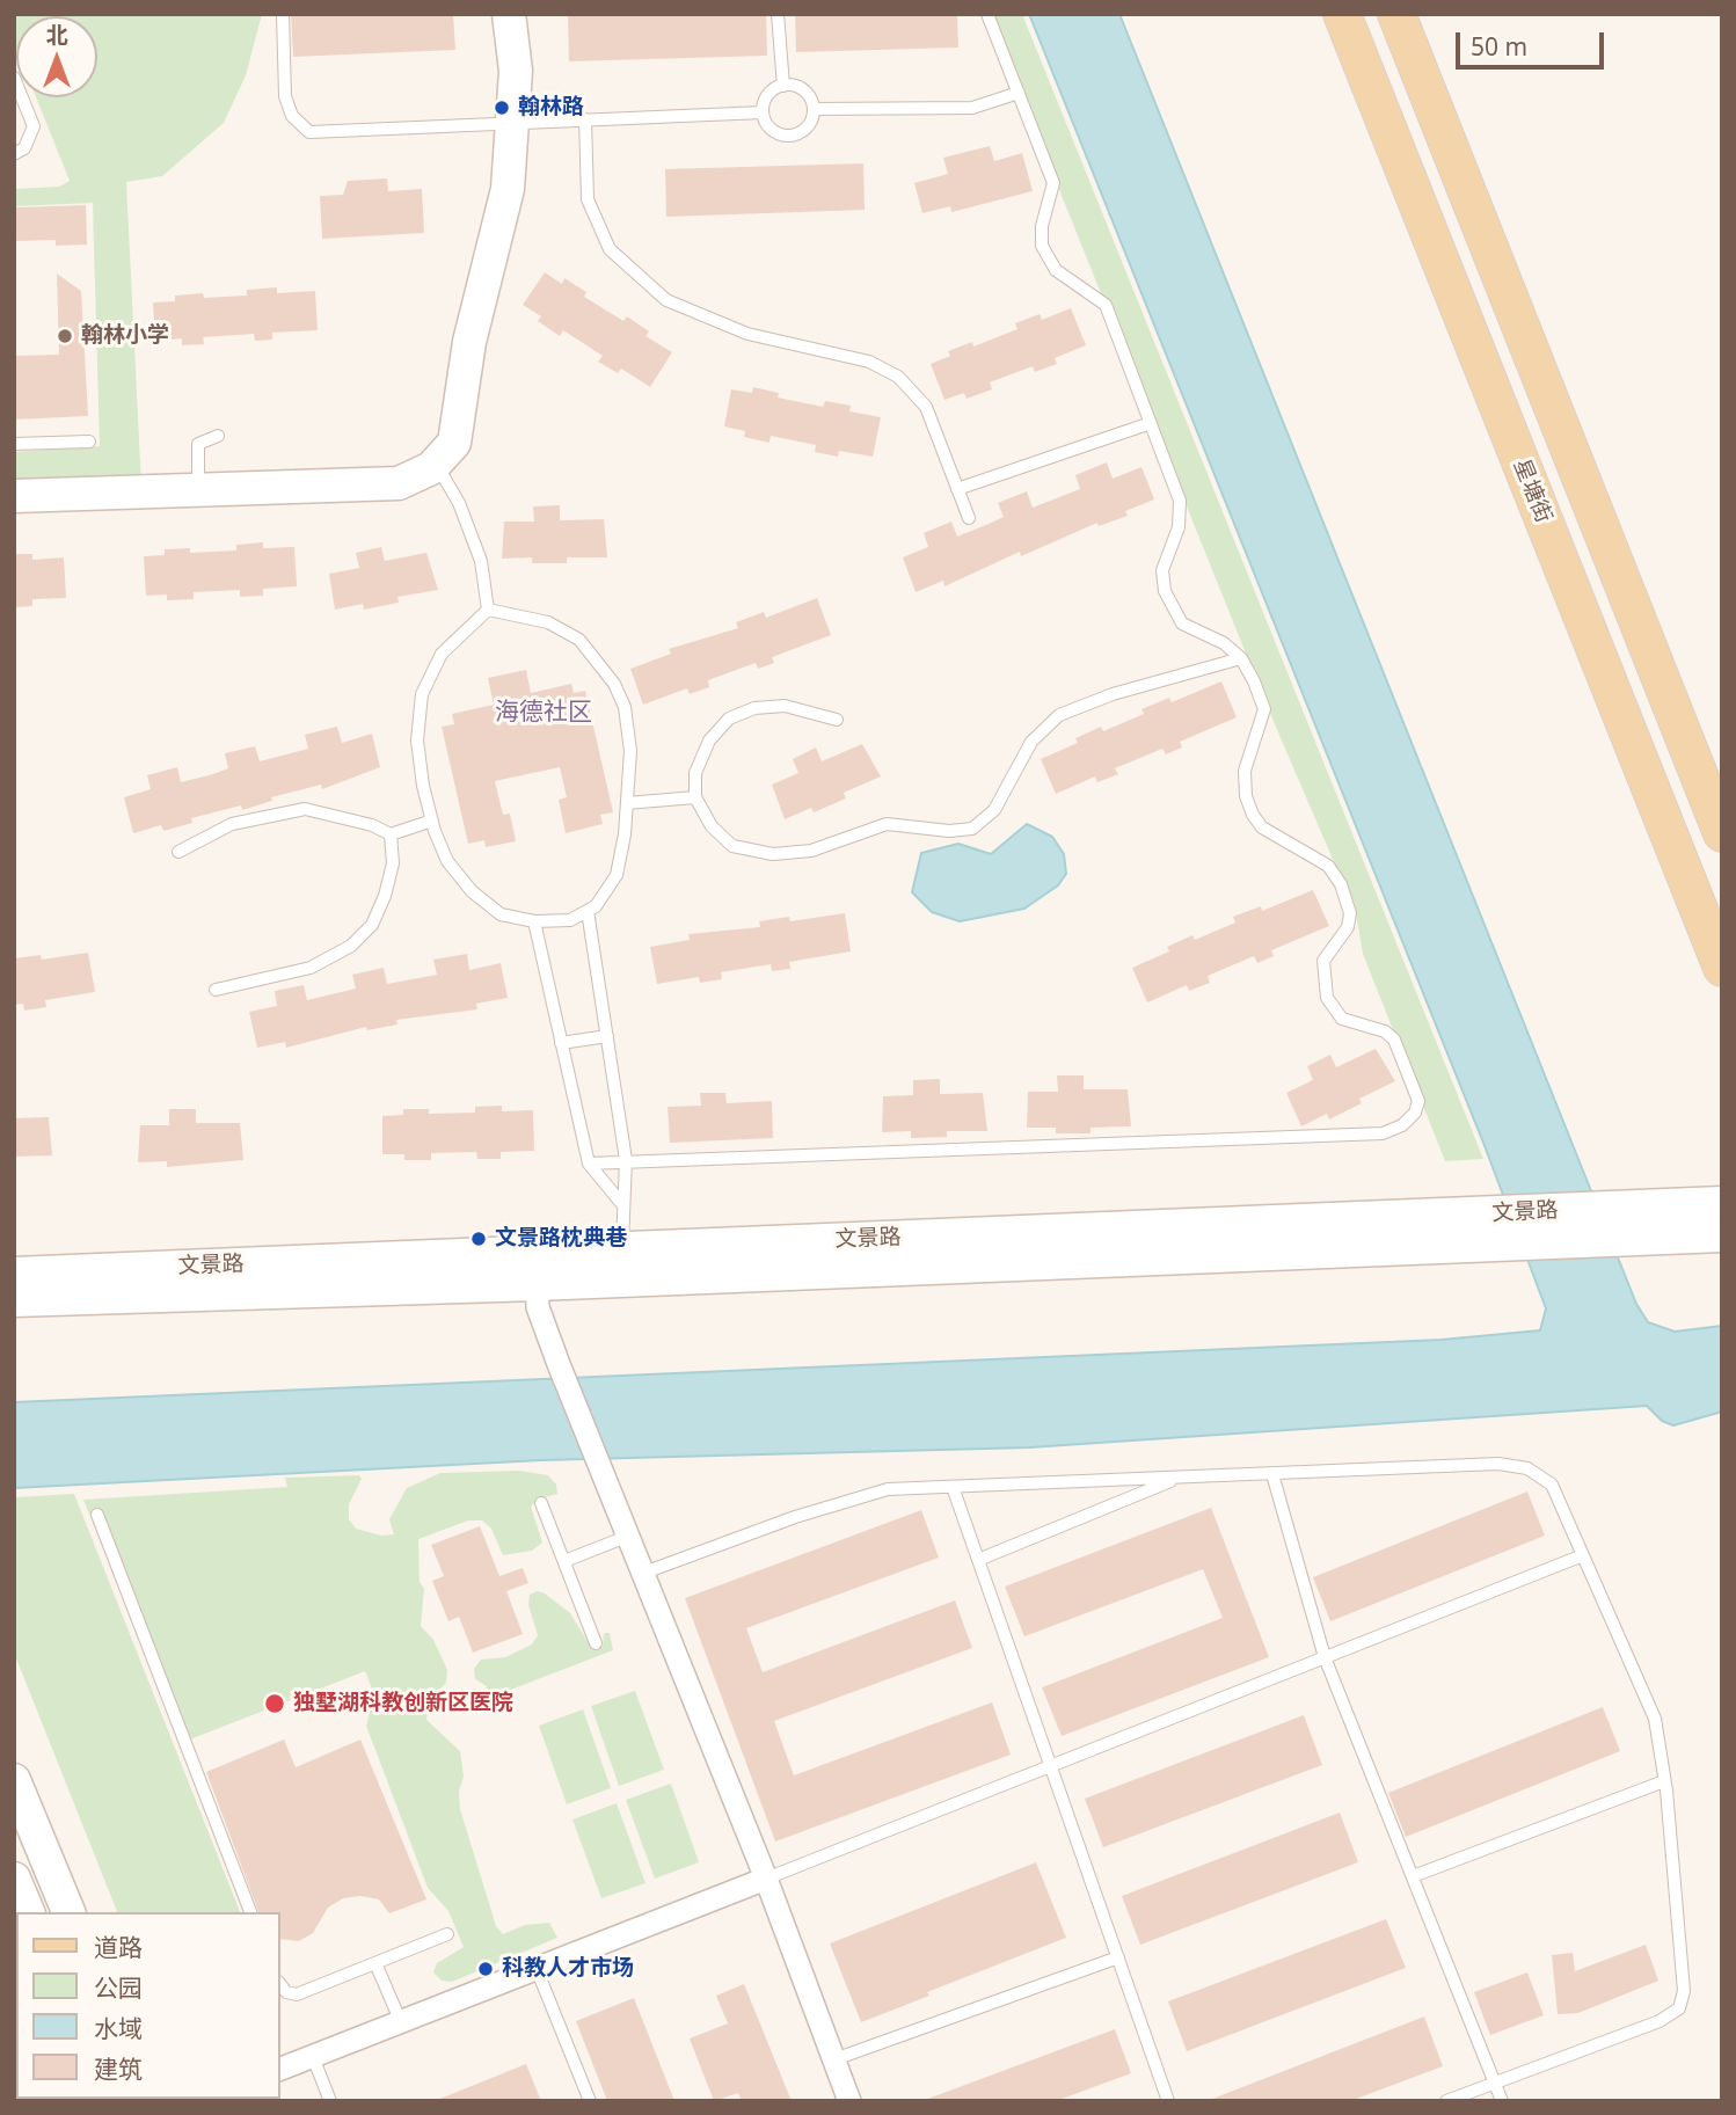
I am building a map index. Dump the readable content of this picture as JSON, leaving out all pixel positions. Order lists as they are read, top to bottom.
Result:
{
  "streets": {
    "main road": ["星塘街", "文景路"]
  },
  "districts": ["海德社区"],
  "places": [
    "翰林路",
    "翰林小学",
    "文景路枕典巷",
    "独墅湖科教创新区医院",
    "科教人才市场"
  ],
  "legend": [
    "道路",
    "公园",
    "水域",
    "建筑"
  ],
  "scale_bar": "50 m",
  "north": "top"
}
